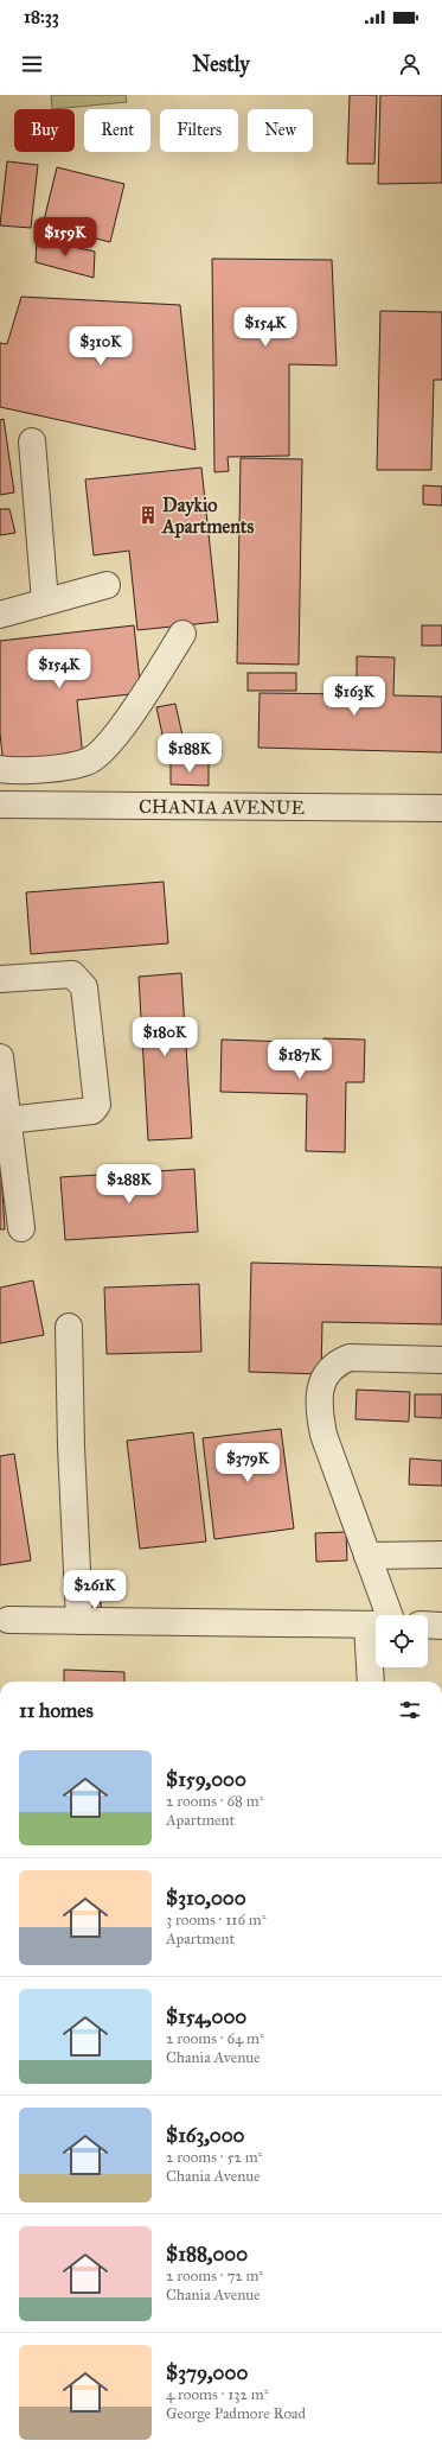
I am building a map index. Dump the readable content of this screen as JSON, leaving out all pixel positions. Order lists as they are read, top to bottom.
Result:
{
  "streets": {
    "street": ["CHANIA AVENUE"]
  },
  "places": {
    "building": ["Daykio Apartments"]
  },
  "page": {
    "status": "18:33",
    "header": "Nestly",
    "chip": [
      "Buy",
      "Rent",
      "Filters",
      "New"
    ],
    "price": [
      "$159K",
      "$154K",
      "$310K",
      "$154K",
      "$163K",
      "$188K",
      "$180K",
      "$187K",
      "$288K",
      "$379K",
      "$261K"
    ],
    "heading": "11 homes",
    "list": [
      {
        "name": "$159,000",
        "note": "2 rooms · 68 m² · Apartment"
      },
      {
        "name": "$310,000",
        "note": "3 rooms · 116 m² · Apartment"
      },
      {
        "name": "$154,000",
        "note": "2 rooms · 64 m² · Chania Avenue"
      },
      {
        "name": "$163,000",
        "note": "2 rooms · 52 m² · Chania Avenue"
      },
      {
        "name": "$188,000",
        "note": "2 rooms · 72 m² · Chania Avenue"
      },
      {
        "name": "$379,000",
        "note": "4 rooms · 132 m² · George Padmore Road"
      }
    ]
  }
}
